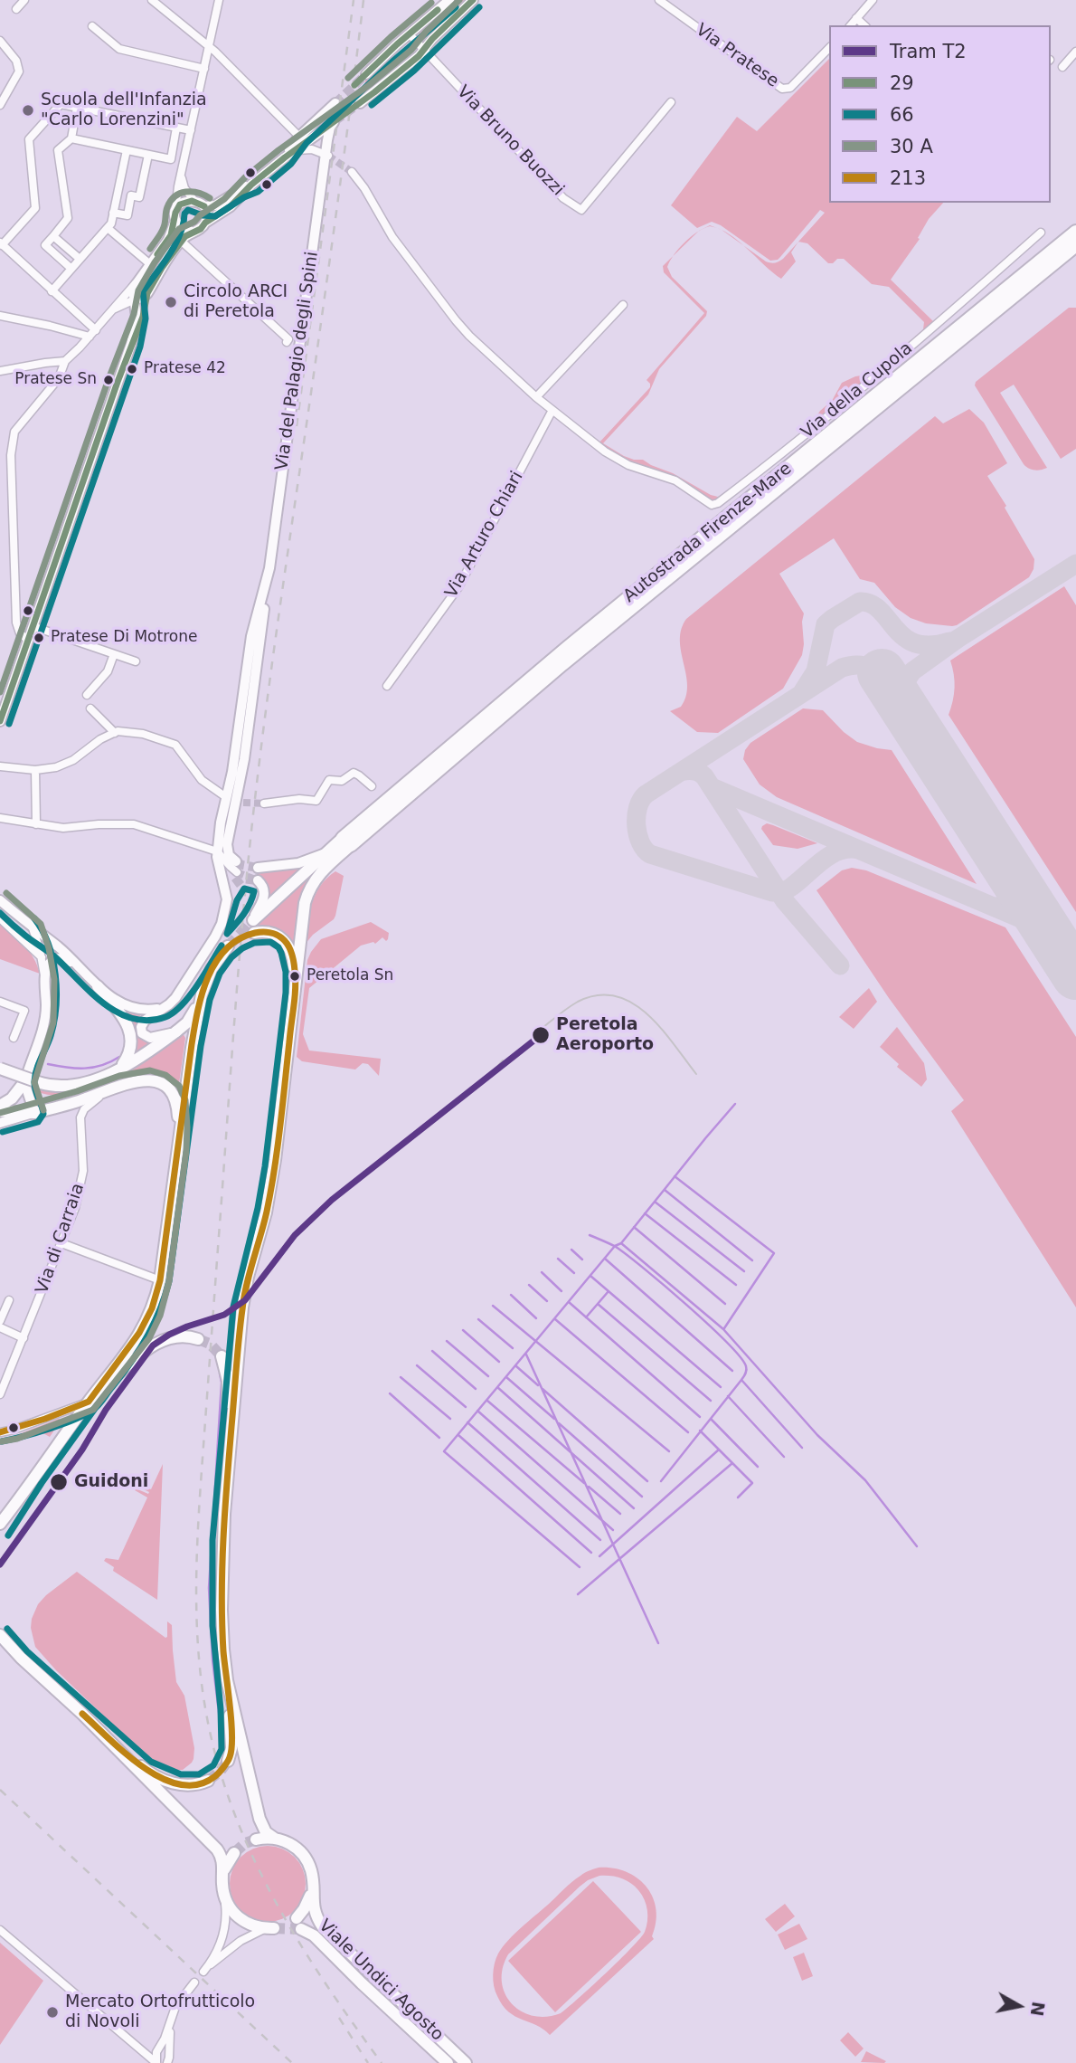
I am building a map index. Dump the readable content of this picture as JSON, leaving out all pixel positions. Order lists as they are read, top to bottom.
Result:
{
  "streets": {
    "highway": ["Autostrada Firenze-Mare"],
    "main road": ["Via del Palagio degli Spini", "Viale Undici Agosto"],
    "street": [
      "Via Pratese",
      "Via Bruno Buozzi",
      "Via della Cupola",
      "Via Arturo Chiari",
      "Via di Carraia"
    ]
  },
  "crossings": [
    ["Via della Cupola", "Via Arturo Chiari"]
  ],
  "places": [
    "Scuola dell'Infanzia \"Carlo Lorenzini\"",
    "Circolo ARCI di Peretola",
    "Pratese 42",
    "Pratese Sn",
    "Pratese Di Motrone",
    "Peretola Sn",
    "Peretola Aeroporto",
    "Guidoni",
    "Mercato Ortofrutticolo di Novoli"
  ],
  "lines": [
    "transit line 29",
    "transit line 66",
    "transit line 213",
    "tram line T2"
  ],
  "legend": [
    "Tram T2",
    "29",
    "66",
    "30 A",
    "213"
  ],
  "north": "right"
}
